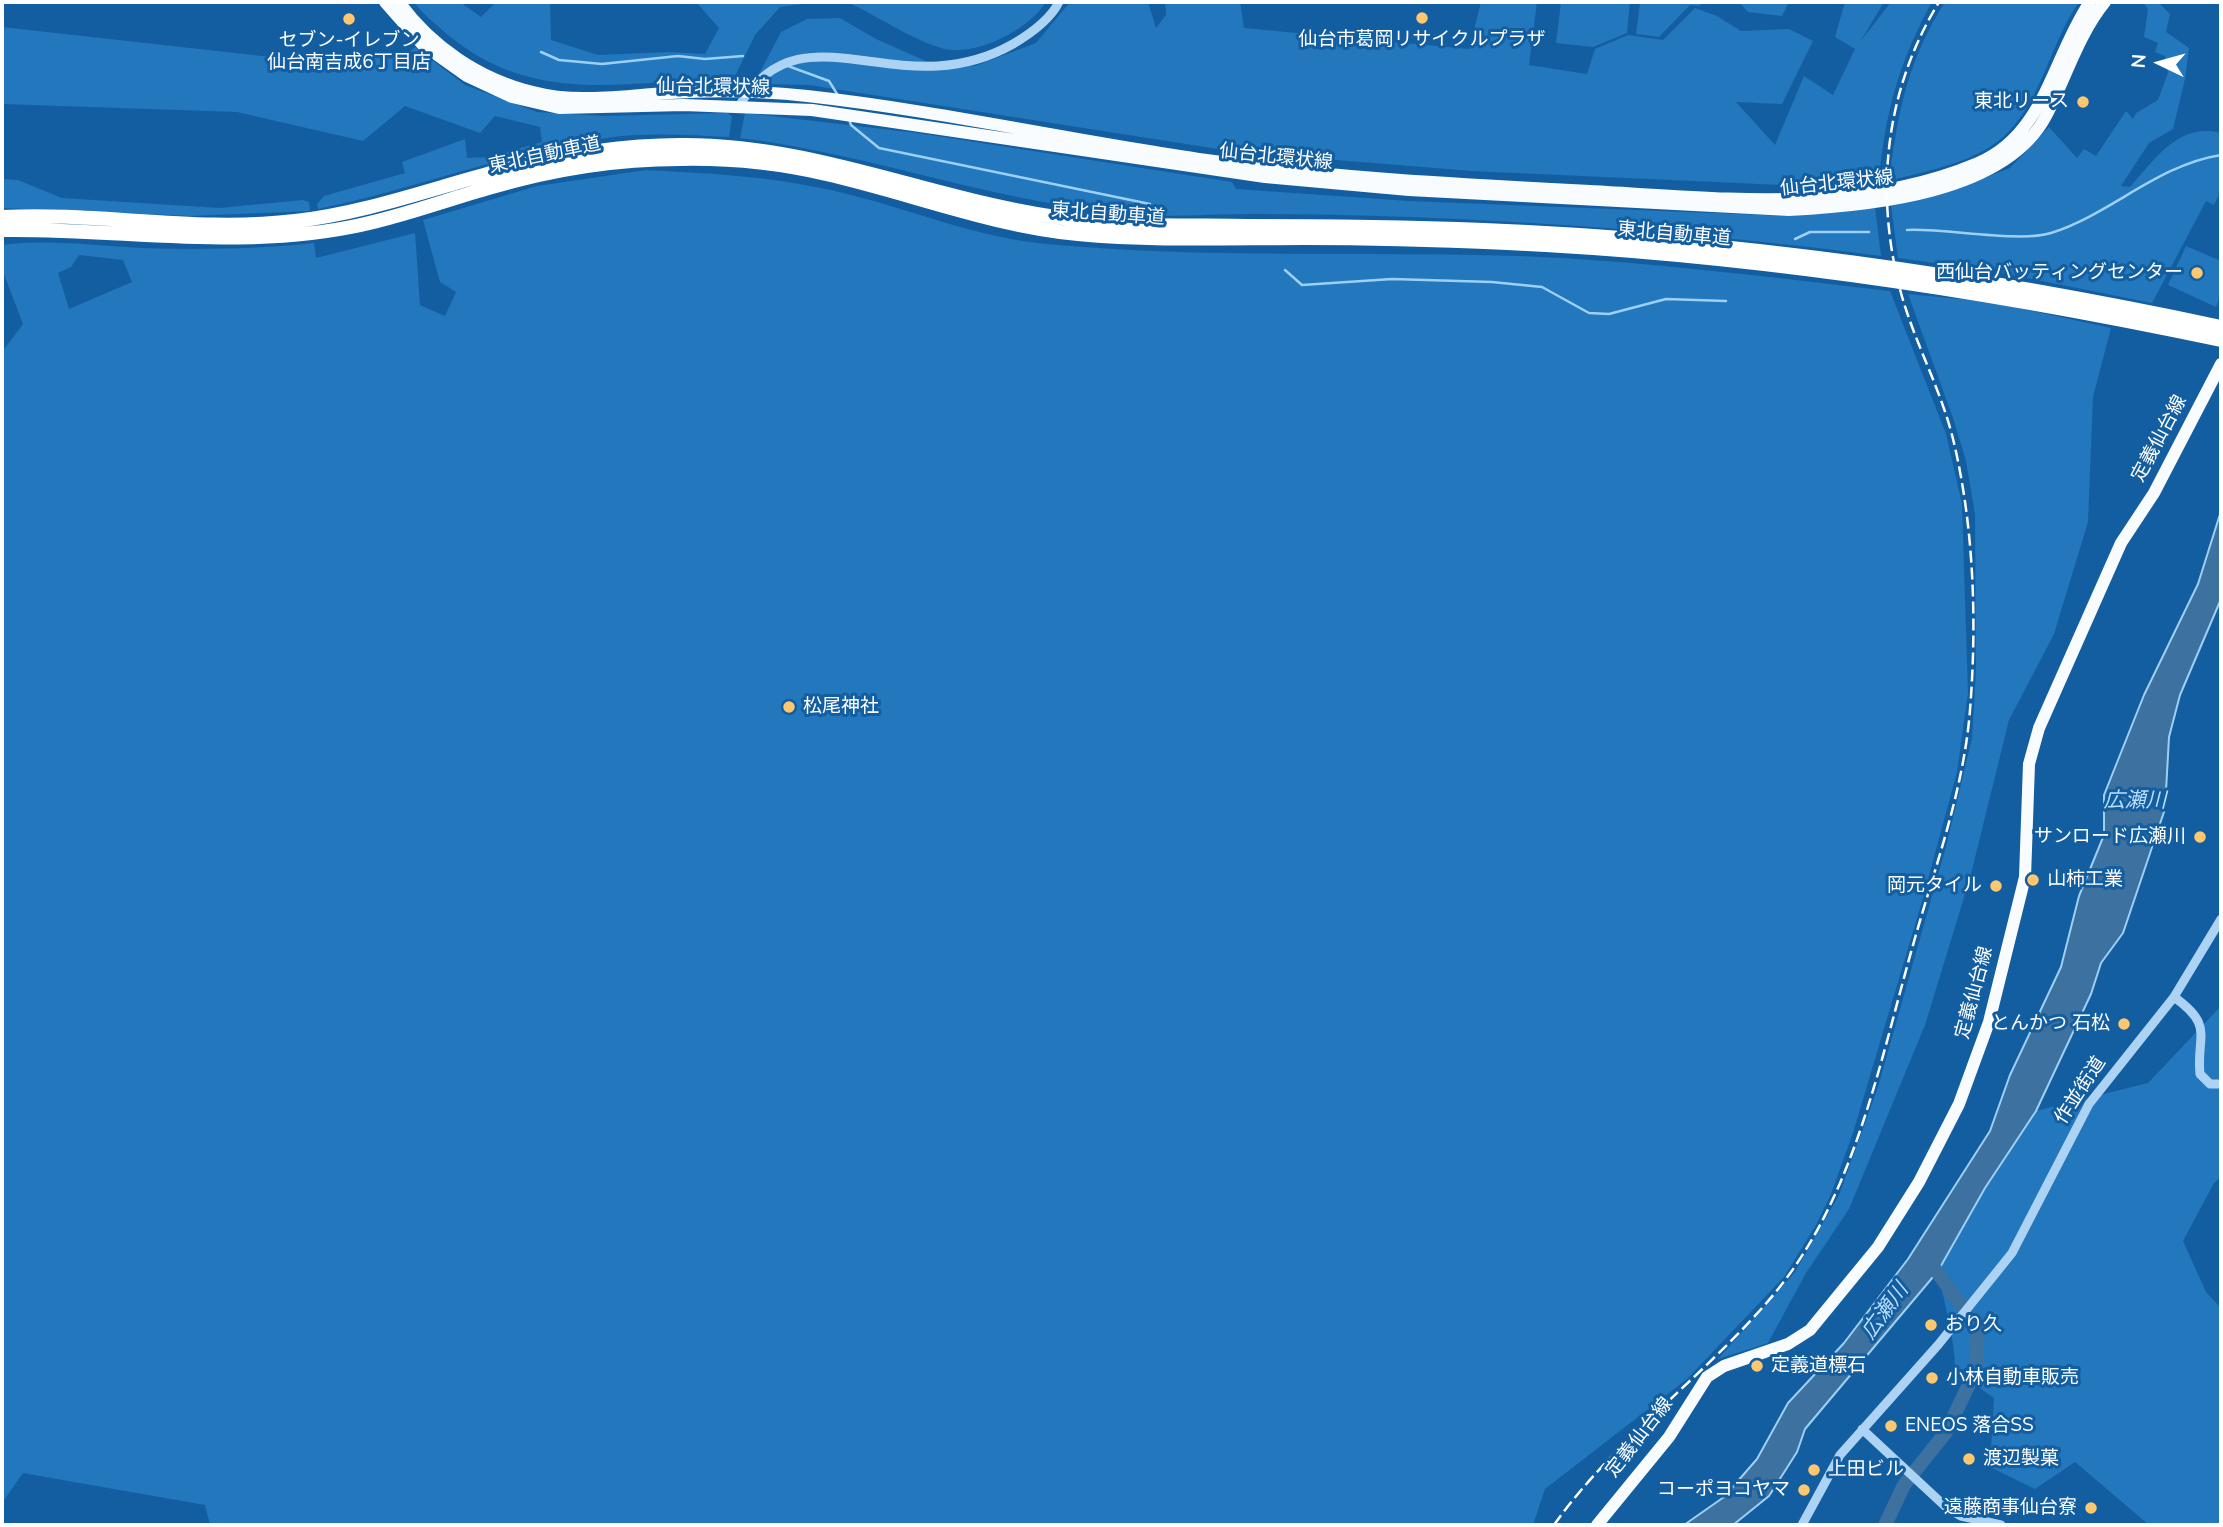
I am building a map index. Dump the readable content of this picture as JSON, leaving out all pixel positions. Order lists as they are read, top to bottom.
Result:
{
  "streets": {
    "highway": ["東北自動車道"],
    "main road": ["仙台北環状線", "定義仙台線"],
    "street": ["作並街道"]
  },
  "water": ["広瀬川"],
  "places": [
    "仙台市葛岡リサイクルプラザ",
    "セブン-イレブン 仙台南吉成6丁目店",
    "東北リース",
    "西仙台バッティングセンター",
    "松尾神社",
    "サンロード広瀬川",
    "山柿工業",
    "岡元タイル",
    "とんかつ 石松",
    "おり久",
    "定義道標石",
    "小林自動車販売",
    "ENEOS 落合SS",
    "渡辺製菓",
    "上田ビル",
    "コーポヨコヤマ",
    "遠藤商事仙台寮"
  ],
  "north": "left"
}
